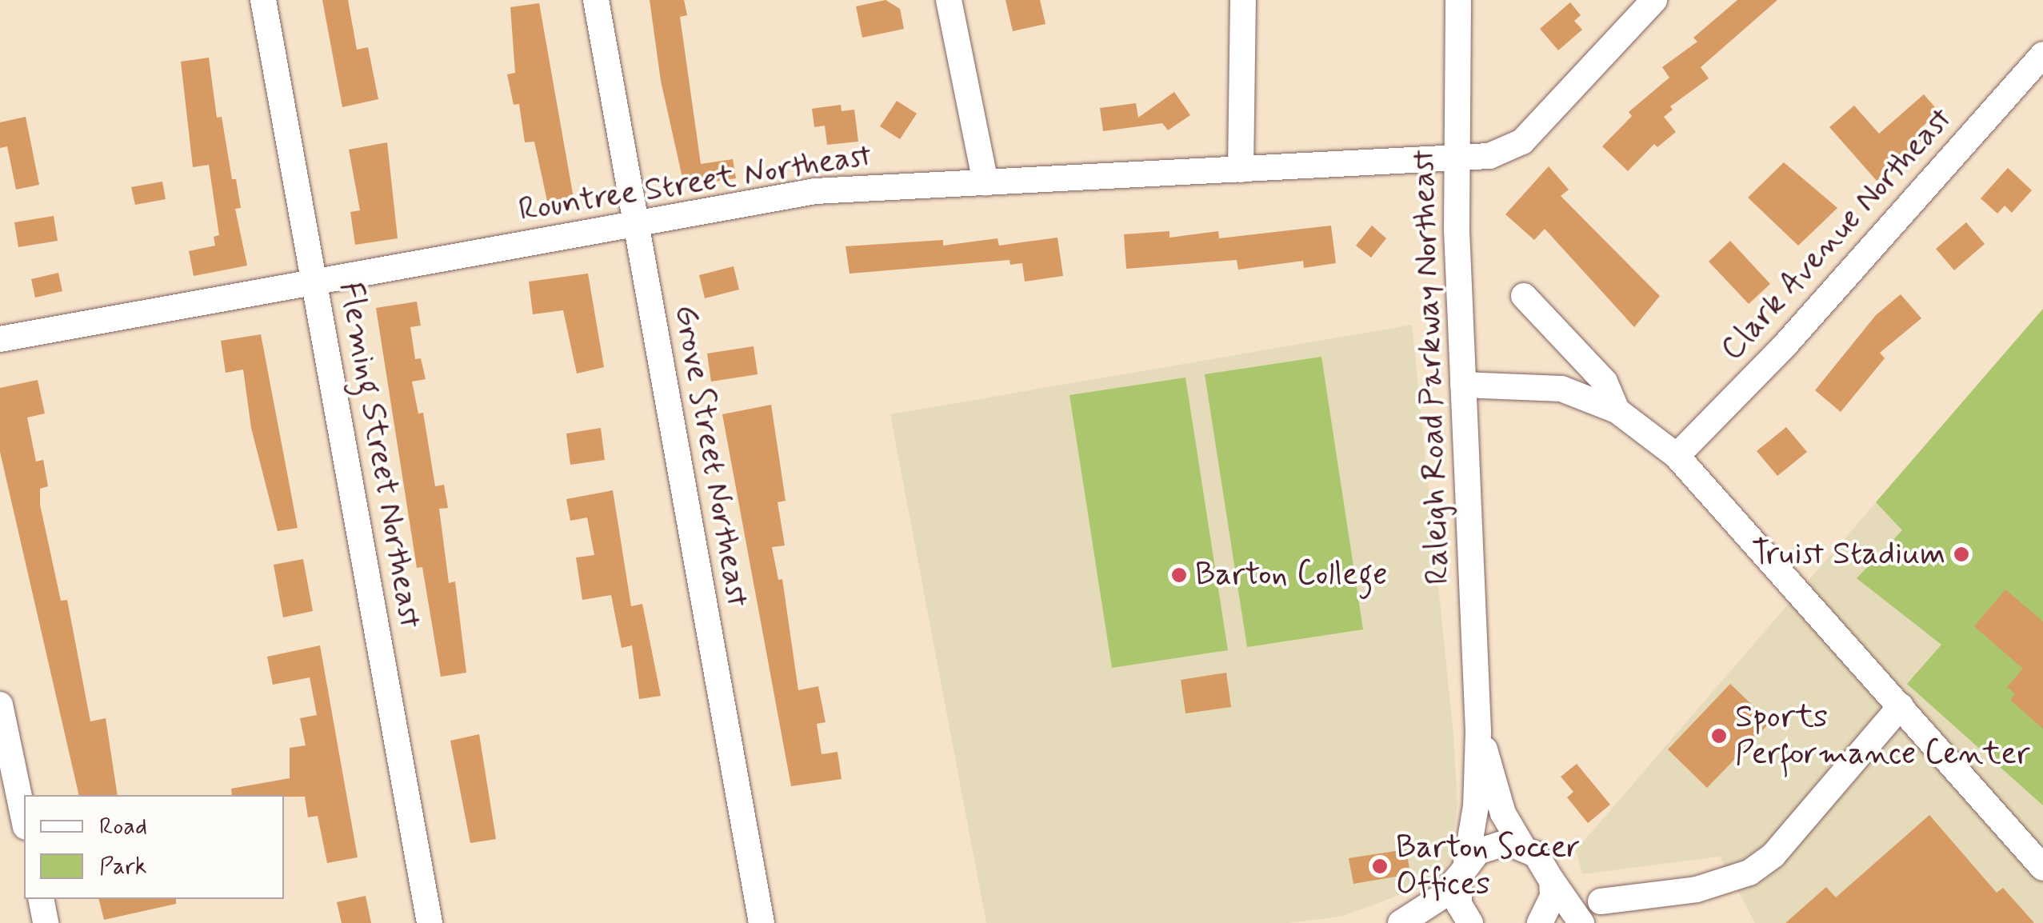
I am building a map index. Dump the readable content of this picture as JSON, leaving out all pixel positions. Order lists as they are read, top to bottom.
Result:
{
  "streets": {
    "street": [
      "Rountree Street Northeast",
      "Clark Avenue Northeast",
      "Raleigh Road Parkway Northeast",
      "Fleming Street Northeast",
      "Grove Street Northeast"
    ]
  },
  "crossings": [
    ["Rountree Street Northeast", "Raleigh Road Parkway Northeast"],
    ["Rountree Street Northeast", "Fleming Street Northeast"],
    ["Rountree Street Northeast", "Grove Street Northeast"]
  ],
  "places": [
    "Truist Stadium",
    "Barton College",
    "Sports Performance Center",
    "Barton Soccer Offices"
  ],
  "legend": ["Road", "Park"]
}
